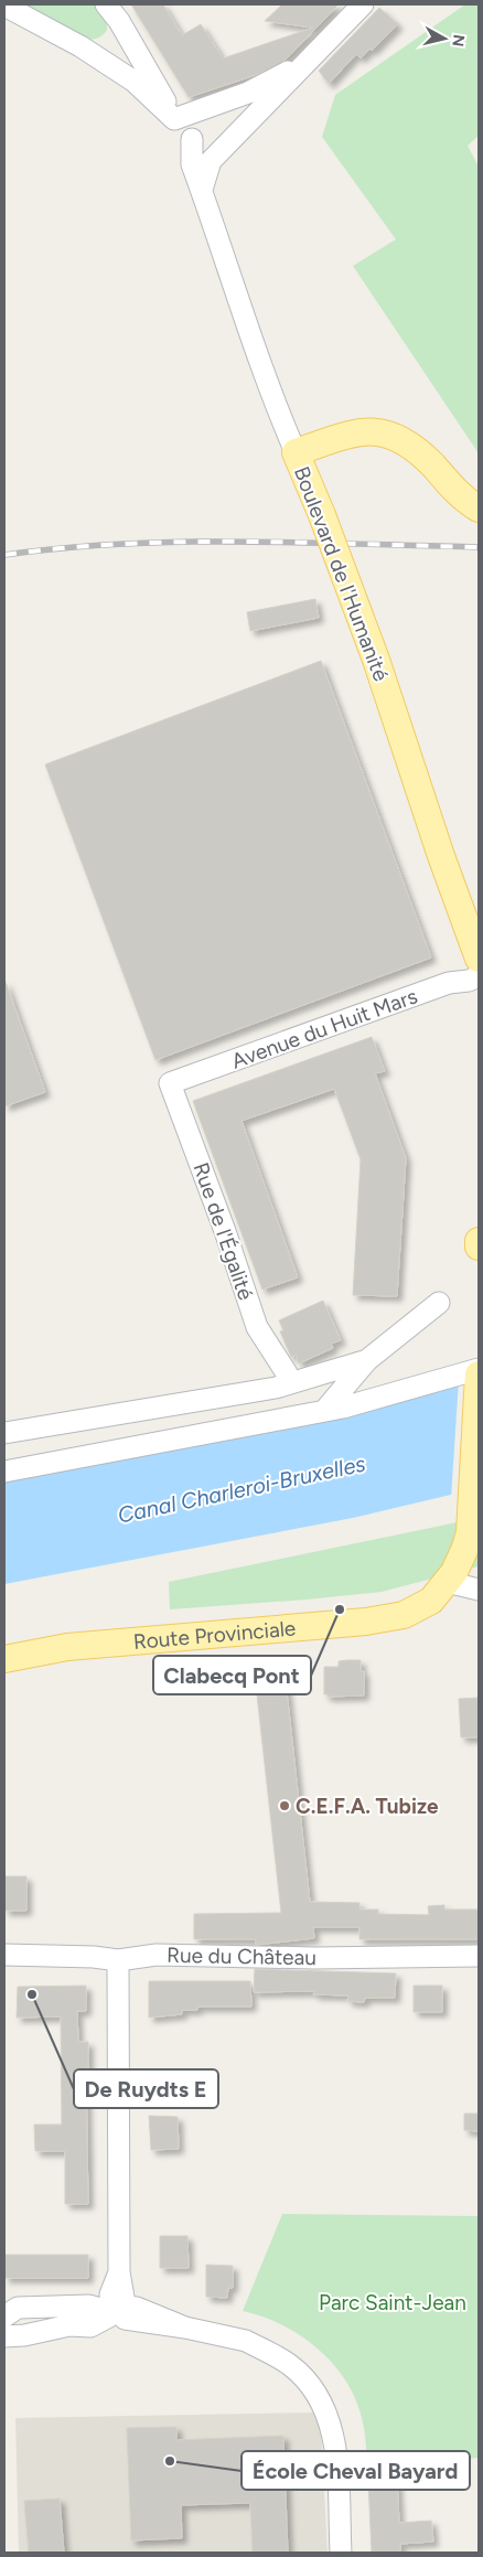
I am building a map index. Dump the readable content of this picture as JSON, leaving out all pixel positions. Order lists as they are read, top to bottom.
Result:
{
  "streets": {
    "main road": ["Boulevard de l'Humanité", "Route Provinciale"],
    "street": ["Avenue du Huit Mars", "Rue de l'Égalité", "Rue du Château"]
  },
  "crossings": [
    ["Avenue du Huit Mars", "Rue de l'Égalité"]
  ],
  "water": ["Canal Charleroi-Bruxelles"],
  "parks": ["Parc Saint-Jean"],
  "places": [
    "Clabecq Pont",
    "C.E.F.A. Tubize",
    "De Ruydts E",
    "École Cheval Bayard"
  ],
  "north": "right"
}
